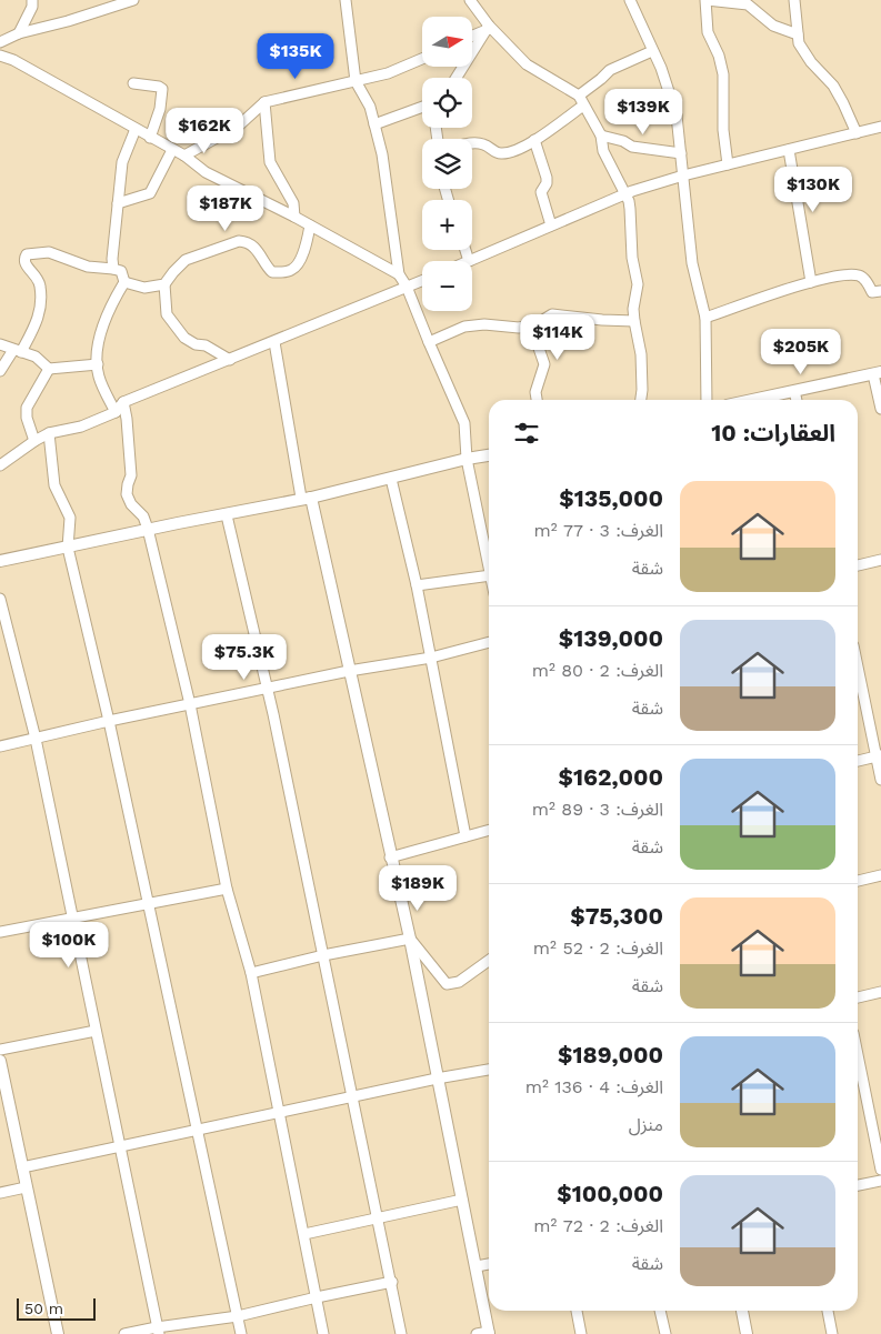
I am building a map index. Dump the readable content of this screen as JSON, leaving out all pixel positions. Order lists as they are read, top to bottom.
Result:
{
  "scale_bar": "50 m",
  "north": "right",
  "page": {
    "map_buttons": ["+", "−"],
    "price": [
      "$135K",
      "$139K",
      "$162K",
      "$130K",
      "$187K",
      "$114K",
      "$205K",
      "$75.3K",
      "$189K",
      "$100K"
    ],
    "heading": "العقارات: 10",
    "list": [
      {
        "name": "$135,000",
        "note": "الغرف: 3 · 77 m² · شقة"
      },
      {
        "name": "$139,000",
        "note": "الغرف: 2 · 80 m² · شقة"
      },
      {
        "name": "$162,000",
        "note": "الغرف: 3 · 89 m² · شقة"
      },
      {
        "name": "$75,300",
        "note": "الغرف: 2 · 52 m² · شقة"
      },
      {
        "name": "$189,000",
        "note": "الغرف: 4 · 136 m² · منزل"
      },
      {
        "name": "$100,000",
        "note": "الغرف: 2 · 72 m² · شقة"
      }
    ],
    "scale": "50 m"
  }
}
